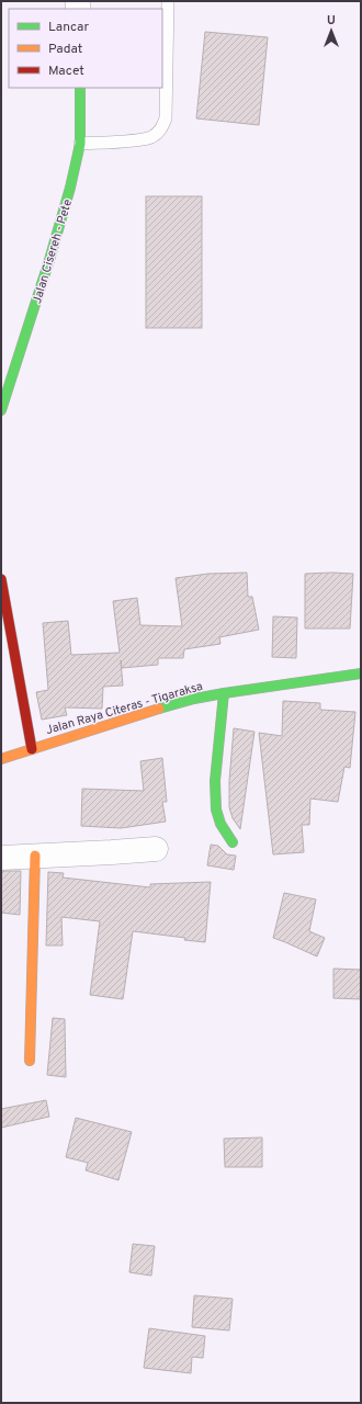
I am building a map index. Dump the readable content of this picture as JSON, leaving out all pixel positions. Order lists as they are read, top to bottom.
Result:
{
  "streets": {
    "street": ["Jalan Cisereh - Pete", "Jalan Raya Citeras - Tigaraksa"]
  },
  "legend": ["Lancar", "Padat", "Macet"],
  "north": "top"
}
